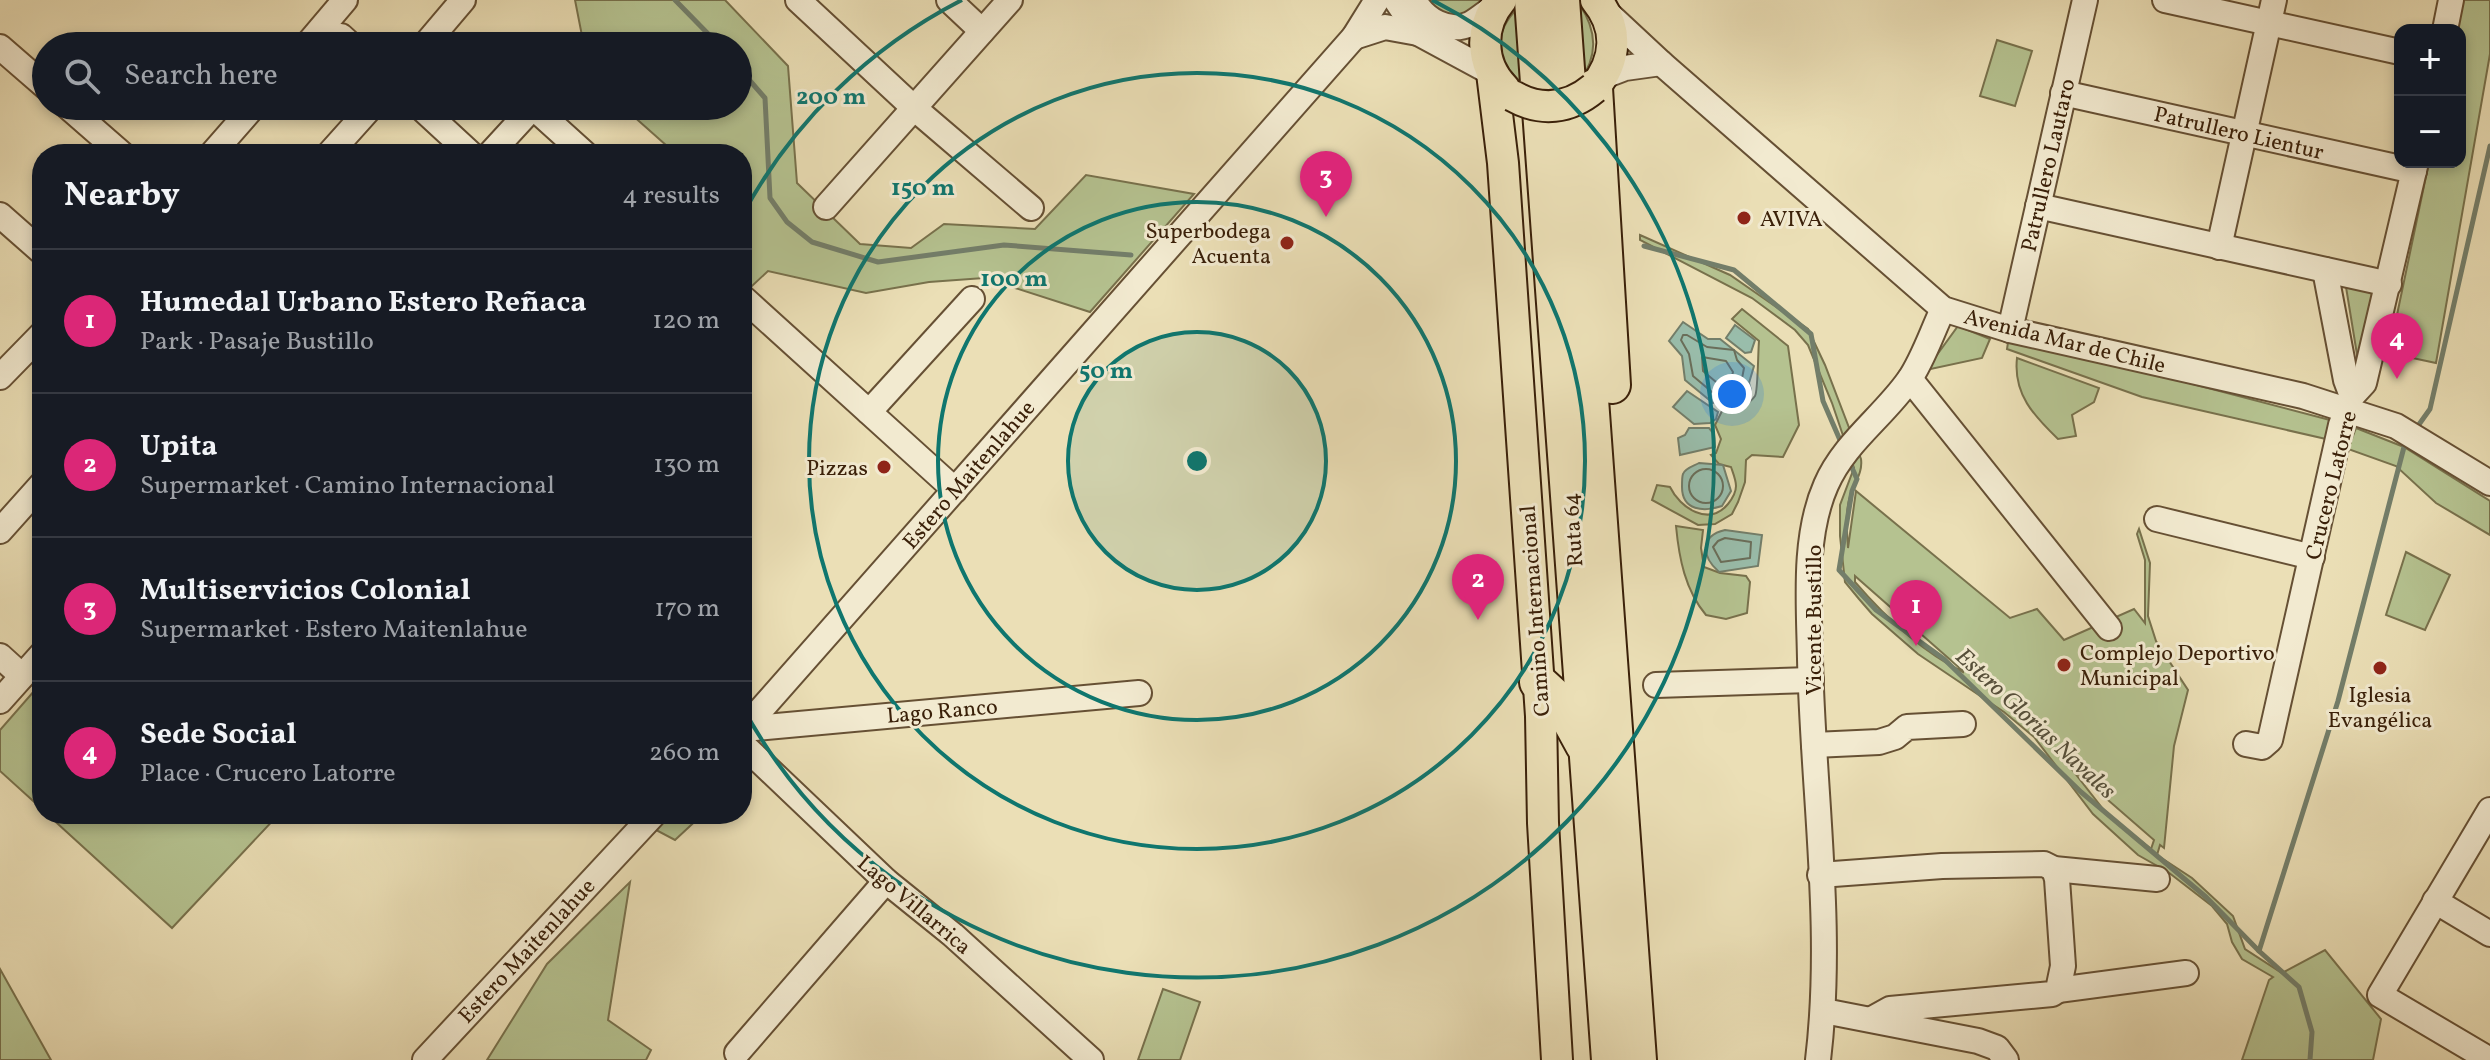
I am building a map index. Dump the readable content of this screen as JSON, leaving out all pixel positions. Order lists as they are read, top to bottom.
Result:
{
  "streets": {
    "highway": ["Ruta 64"],
    "main road": ["Camino Internacional"],
    "street": [
      "Patrullero Lientur",
      "Patrullero Lautaro",
      "Avenida Mar de Chile",
      "Estero Maitenlahue",
      "Crucero Latorre",
      "Vicente Bustillo",
      "Lago Ranco",
      "Lago Villarrica"
    ]
  },
  "crossings": [
    ["Patrullero Lientur", "Patrullero Lautaro"],
    ["Patrullero Lautaro", "Avenida Mar de Chile"],
    ["Avenida Mar de Chile", "Crucero Latorre"],
    ["Avenida Mar de Chile", "Vicente Bustillo"]
  ],
  "water": ["Estero Glorias Navales"],
  "places": [
    "AVIVA",
    "Superbodega Acuenta",
    "Pizzas",
    "Complejo Deportivo Municipal",
    "Iglesia Evangélica"
  ],
  "page": {
    "map_buttons": ["+", "−"],
    "search": "Search here",
    "heading": ["Nearby", "4 results"],
    "pins": [
      "3",
      "4",
      "2",
      "1"
    ],
    "list": [
      {
        "mark": "1",
        "name": "Humedal Urbano Estero Reñaca",
        "note": "Park · Pasaje Bustillo",
        "value": "120 m"
      },
      {
        "mark": "2",
        "name": "Upita",
        "note": "Supermarket · Camino Internacional",
        "value": "130 m"
      },
      {
        "mark": "3",
        "name": "Multiservicios Colonial",
        "note": "Supermarket · Estero Maitenlahue",
        "value": "170 m"
      },
      {
        "mark": "4",
        "name": "Sede Social",
        "note": "Place · Crucero Latorre",
        "value": "260 m"
      }
    ]
  },
  "rings": [
    "200 m",
    "150 m",
    "100 m",
    "50 m"
  ]
}
